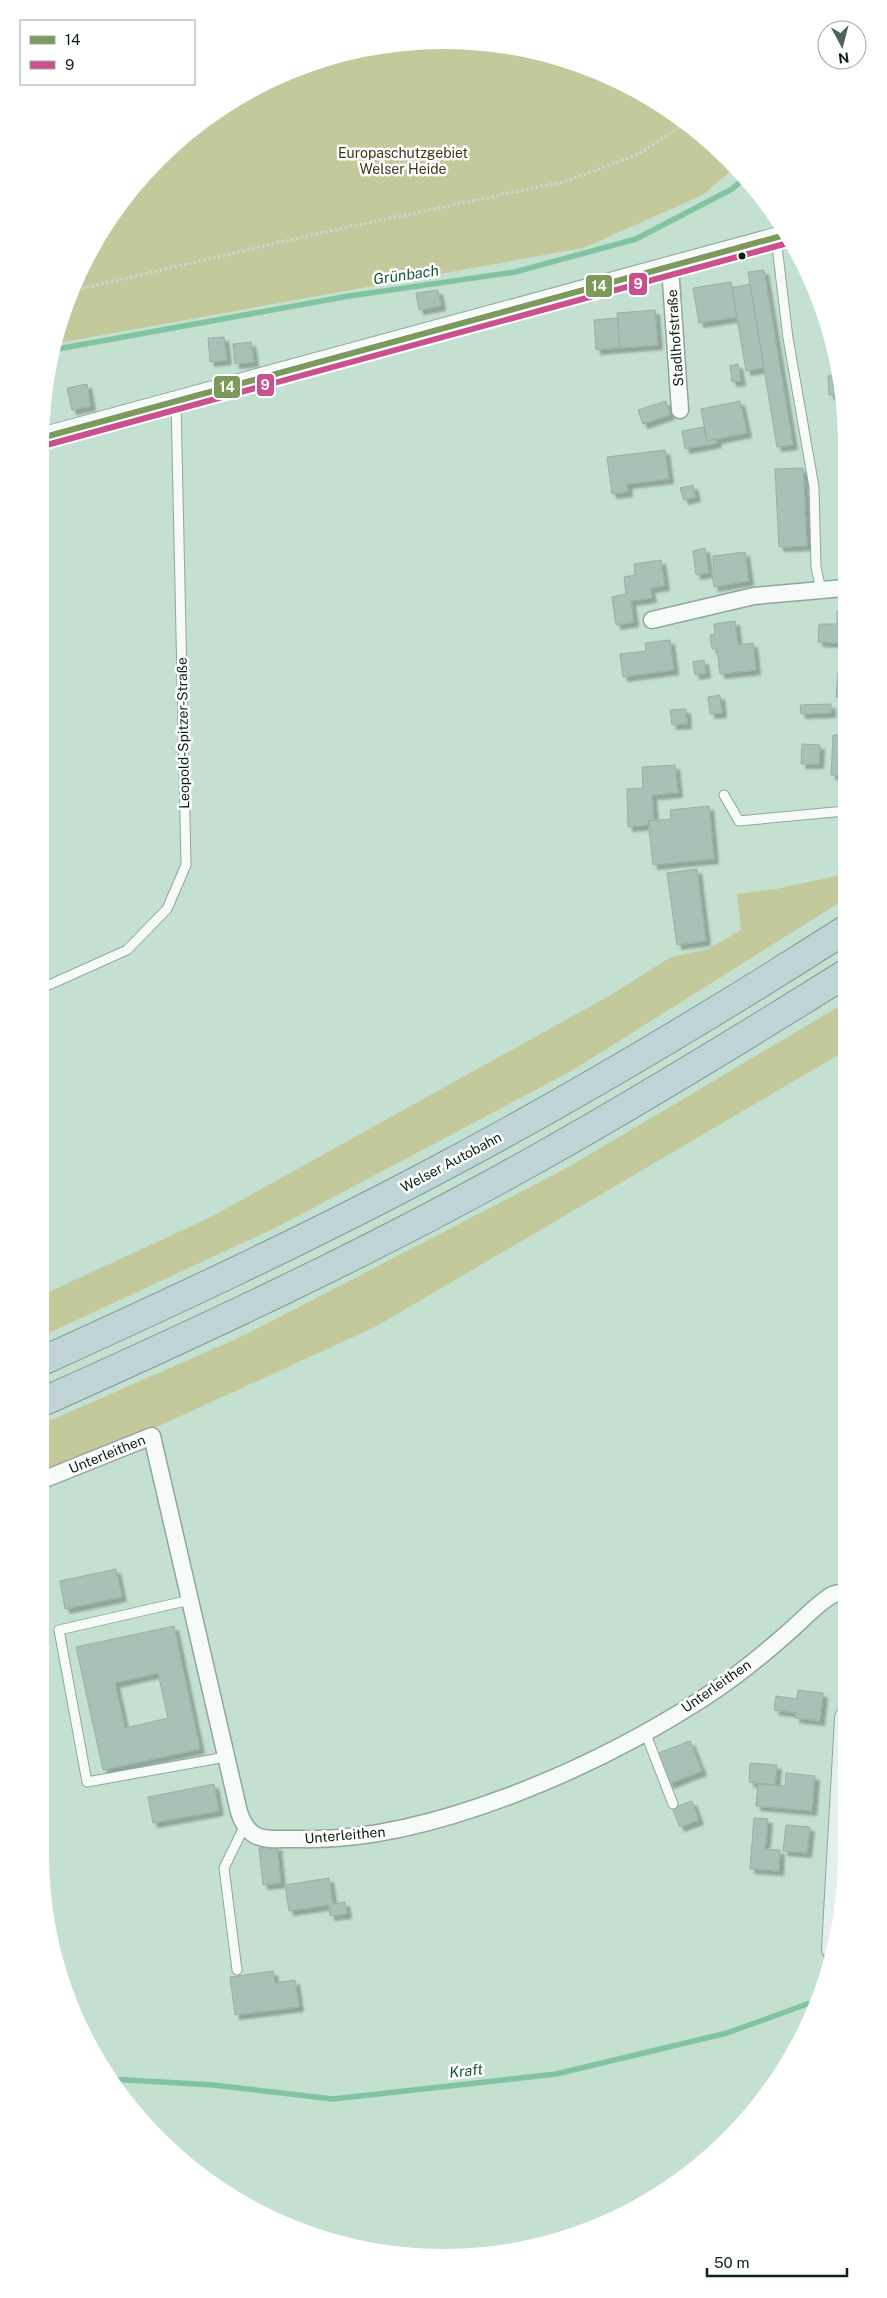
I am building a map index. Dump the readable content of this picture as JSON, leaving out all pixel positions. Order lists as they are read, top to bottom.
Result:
{
  "streets": {
    "highway": ["Welser Autobahn"],
    "street": ["Stadlhofstraße", "Unterleithen"],
    "lane": ["Leopold-Spitzer-Straße"]
  },
  "water": ["Grünbach", "Kraft"],
  "parks": ["Europaschutzgebiet Welser Heide"],
  "lines": ["transit line 14", "transit line 9"],
  "legend": ["14", "9"],
  "scale_bar": "50 m",
  "north": "bottom"
}
